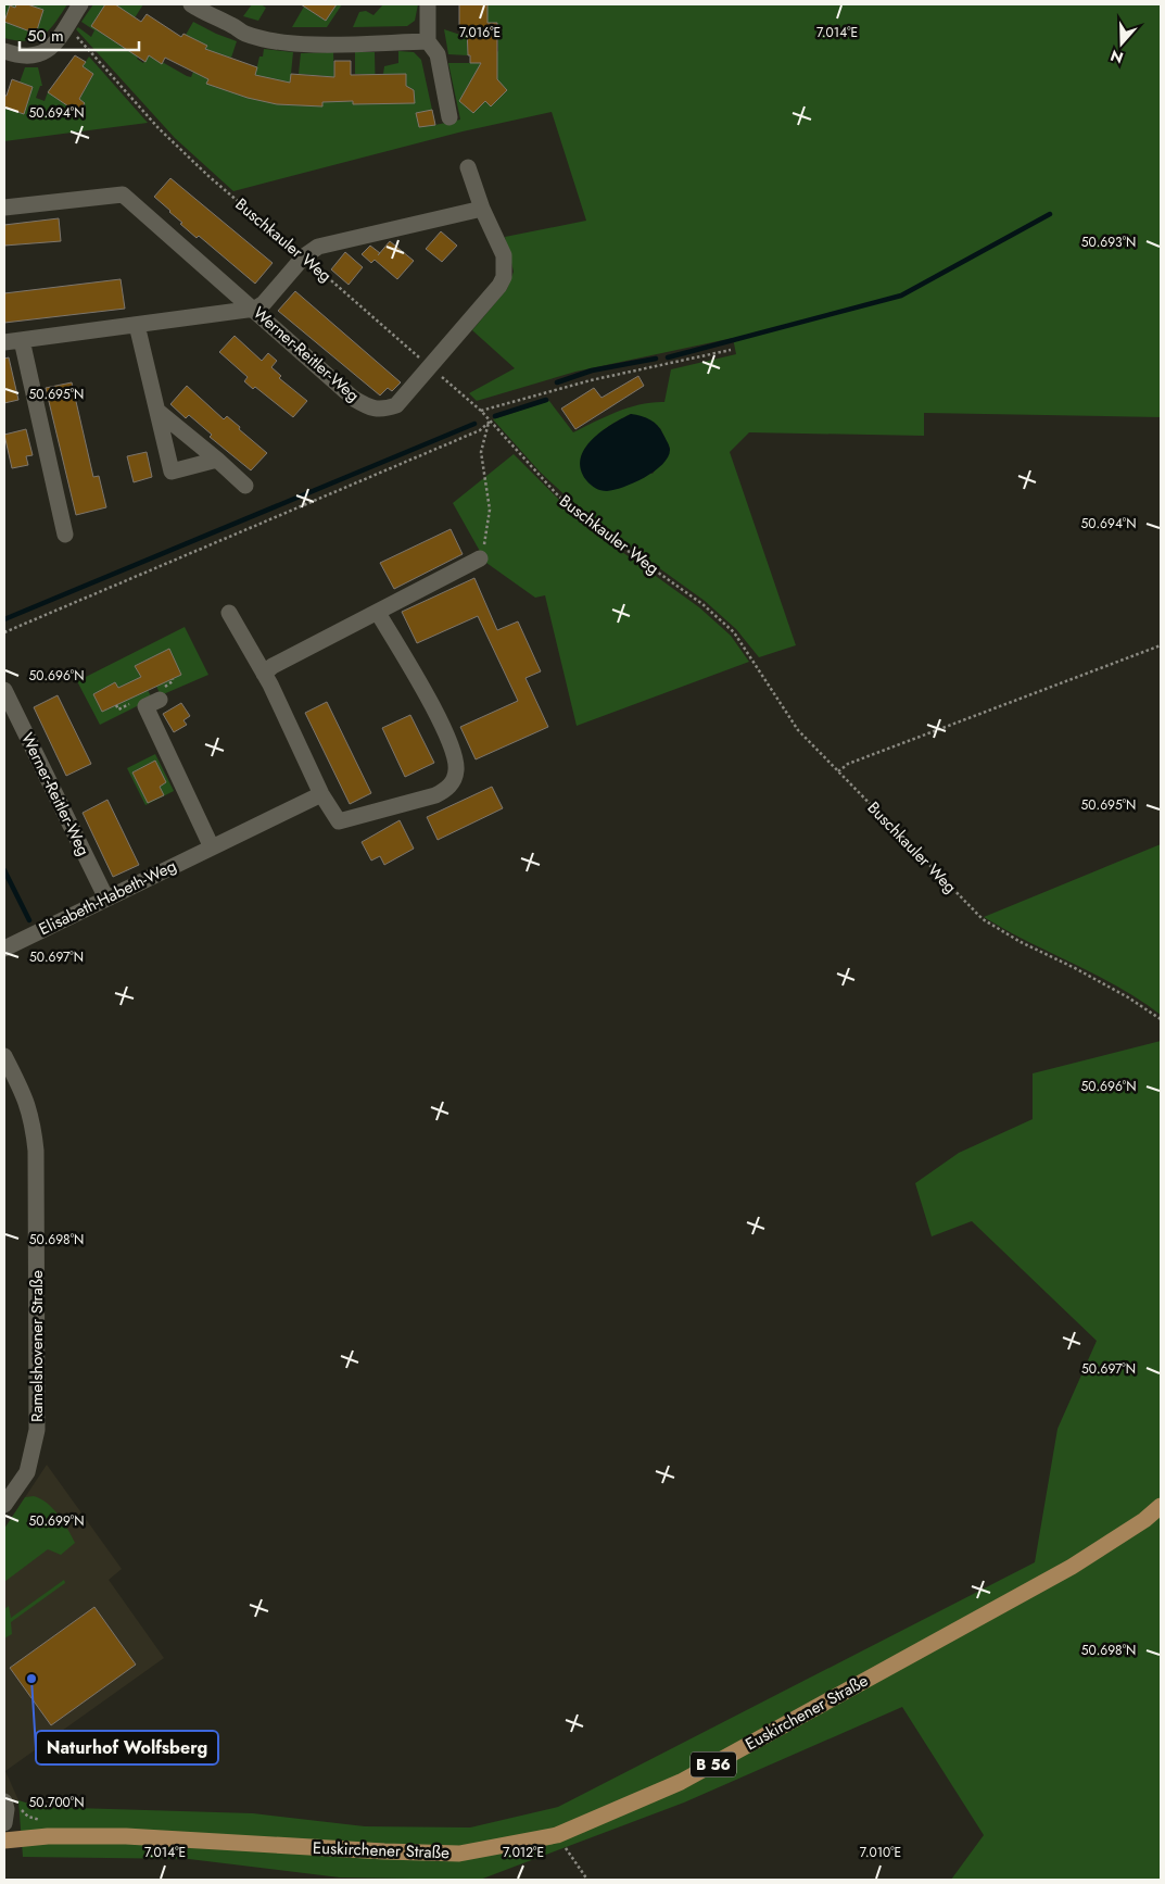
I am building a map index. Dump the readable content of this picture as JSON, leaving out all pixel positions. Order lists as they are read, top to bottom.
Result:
{
  "streets": {
    "main road": ["Euskirchener Straße", "B 56"],
    "street": ["Werner-Reitler-Weg", "Elisabeth-Habeth-Weg", "Ramelshovener Straße"],
    "path": ["Buschkauler Weg"]
  },
  "crossings": [
    ["Buschkauler Weg", "Werner-Reitler-Weg"],
    ["Werner-Reitler-Weg", "Elisabeth-Habeth-Weg"]
  ],
  "places": ["Naturhof Wolfsberg"],
  "scale_bar": "50 m",
  "north": "bottom",
  "coordinates": [
    "7.016°E",
    "7.014°E",
    "50.694°N",
    "50.693°N",
    "50.695°N",
    "50.696°N",
    "50.697°N",
    "50.698°N",
    "50.699°N",
    "50.700°N",
    "7.012°E",
    "7.010°E"
  ]
}
